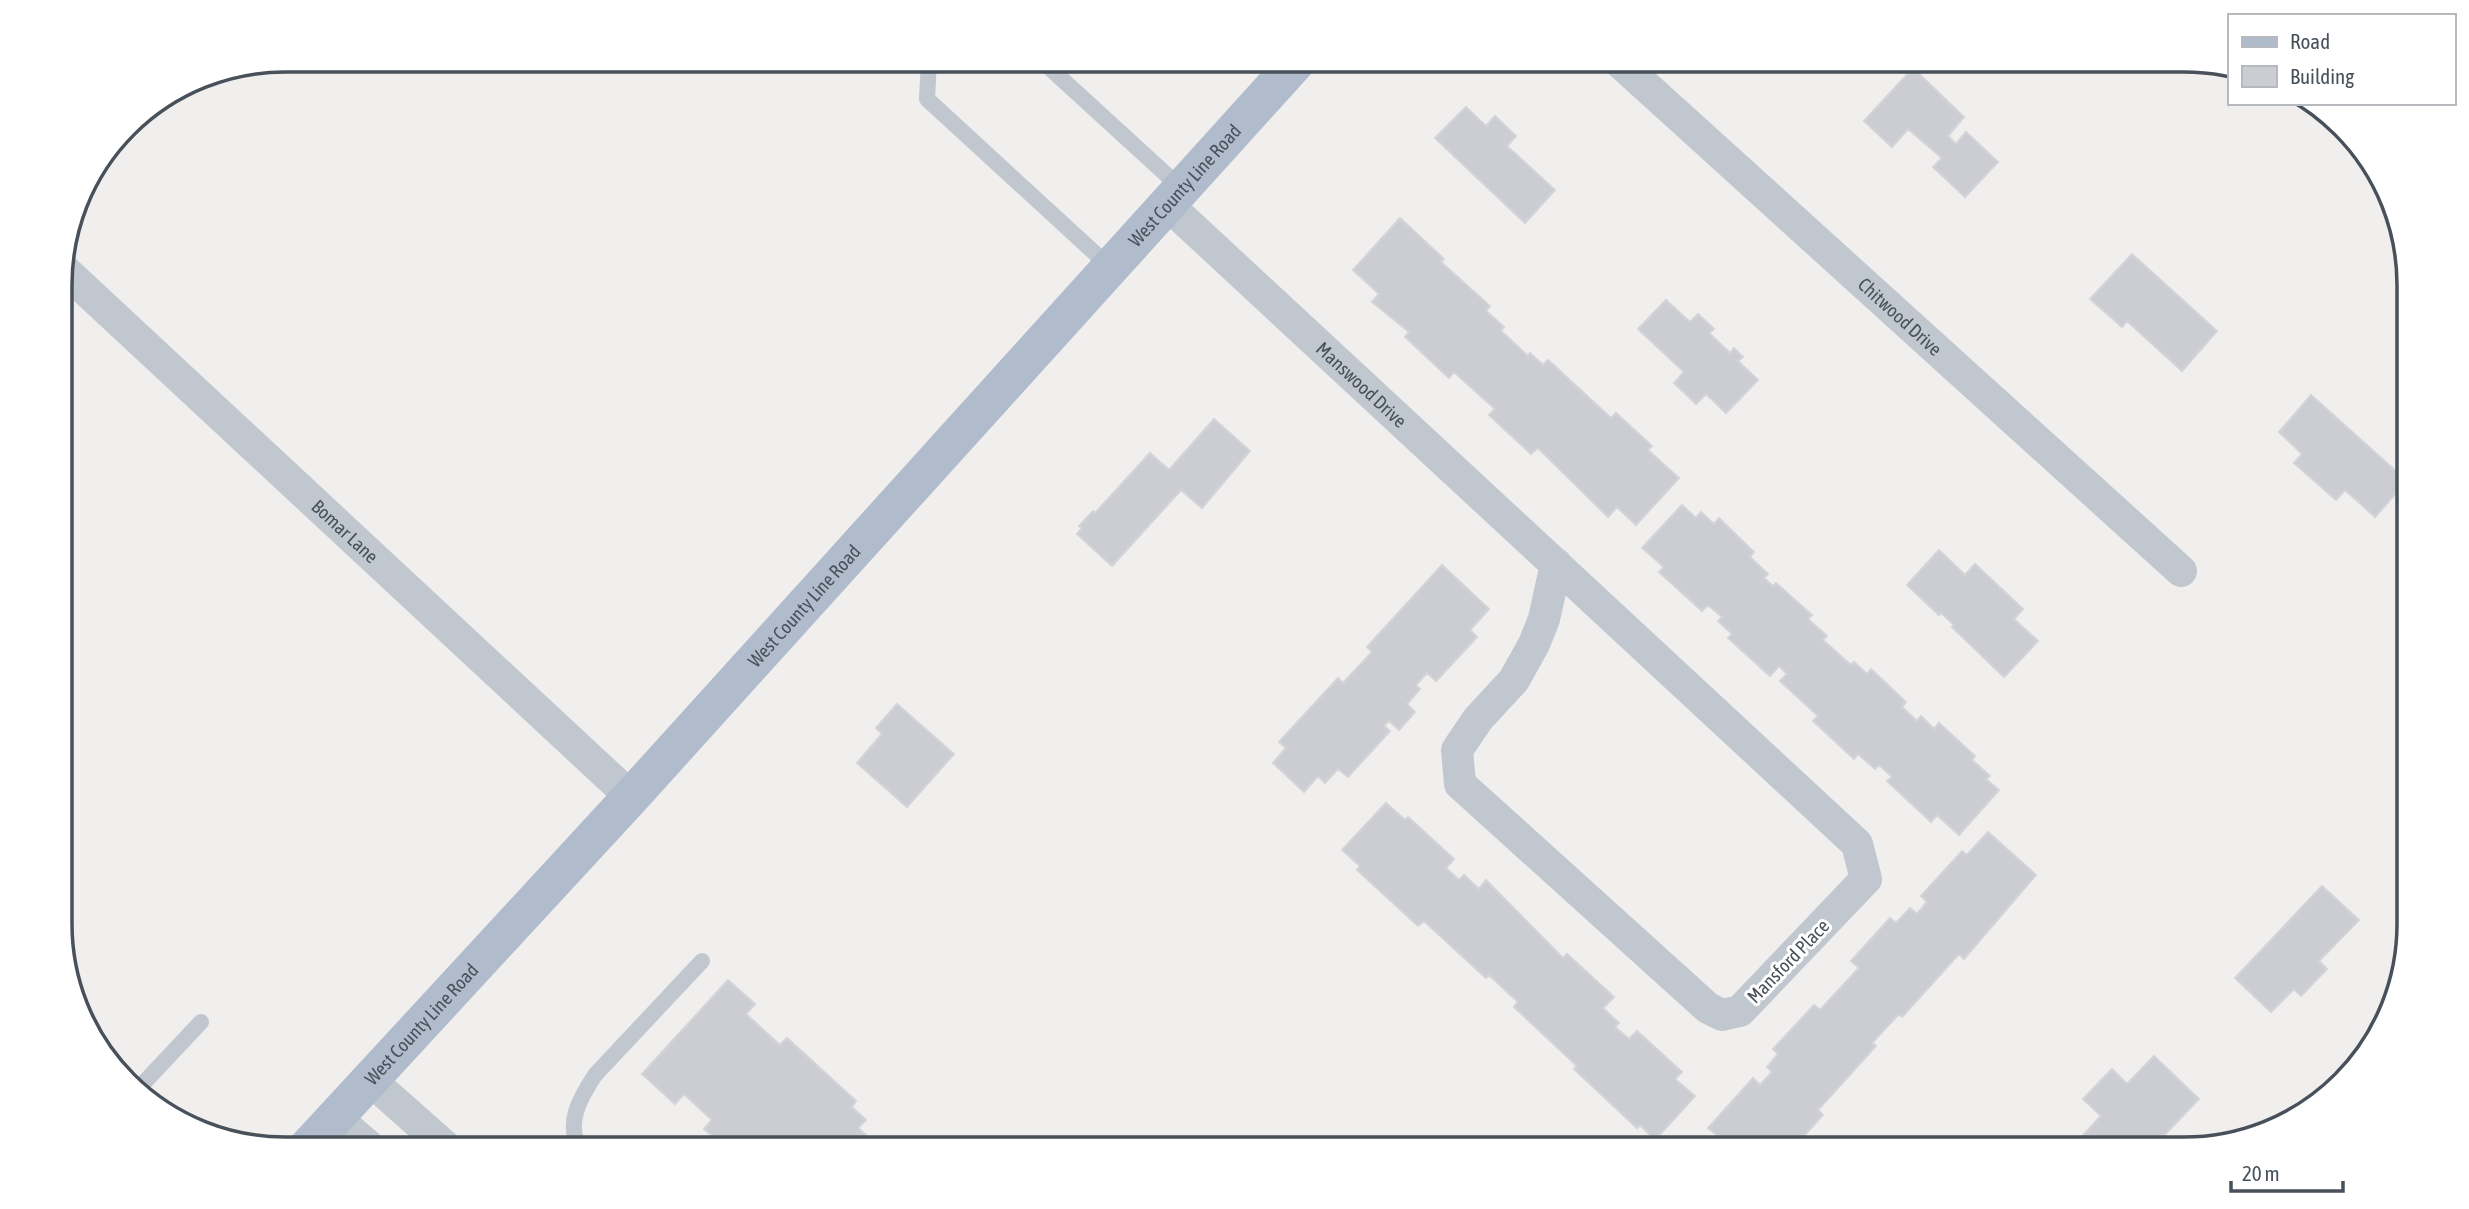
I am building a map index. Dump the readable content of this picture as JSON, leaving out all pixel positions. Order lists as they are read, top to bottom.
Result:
{
  "streets": {
    "main road": ["West County Line Road"],
    "street": [
      "Chitwood Drive",
      "Manswood Drive",
      "Bomar Lane",
      "Mansford Place"
    ]
  },
  "crossings": [
    ["West County Line Road", "Manswood Drive"],
    ["West County Line Road", "Bomar Lane"],
    ["Manswood Drive", "Mansford Place"]
  ],
  "legend": ["Road", "Building"],
  "scale_bar": "20 m"
}
